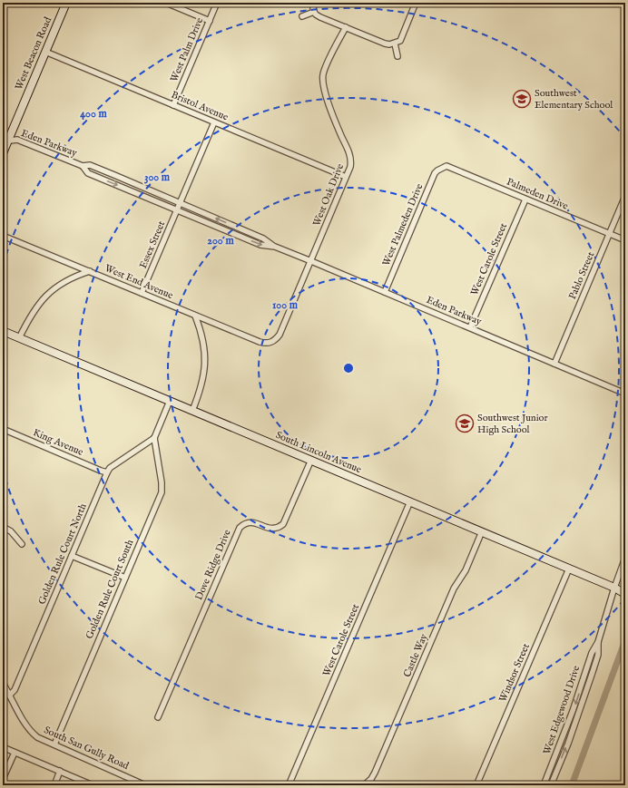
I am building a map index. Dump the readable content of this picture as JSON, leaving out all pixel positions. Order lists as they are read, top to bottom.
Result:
{
  "streets": {
    "street": [
      "West Palm Drive",
      "West Beacon Road",
      "Bristol Avenue",
      "Eden Parkway",
      "Palmeden Drive",
      "West Oak Drive",
      "West Palmeden Drive",
      "Essex Street",
      "West Carole Street",
      "Pablo Street",
      "West End Avenue",
      "King Avenue",
      "South Lincoln Avenue",
      "Golden Rule Court North",
      "Dove Ridge Drive",
      "Golden Rule Court South",
      "Castle Way",
      "Windsor Street",
      "West Edgewood Drive",
      "South San Gully Road"
    ]
  },
  "crossings": [
    ["West Palm Drive", "Bristol Avenue"],
    ["West Beacon Road", "Bristol Avenue"],
    ["West Beacon Road", "Eden Parkway"],
    ["Bristol Avenue", "West Oak Drive"],
    ["Eden Parkway", "West Oak Drive"],
    ["Eden Parkway", "West Palmeden Drive"],
    ["Eden Parkway", "Essex Street"],
    ["Eden Parkway", "West Carole Street"],
    ["Eden Parkway", "Pablo Street"],
    ["Palmeden Drive", "West Palmeden Drive"],
    ["Palmeden Drive", "West Carole Street"],
    ["Palmeden Drive", "Pablo Street"],
    ["West Oak Drive", "West End Avenue"],
    ["Essex Street", "West End Avenue"],
    ["West Carole Street", "South Lincoln Avenue"],
    ["King Avenue", "Golden Rule Court North"],
    ["South Lincoln Avenue", "Dove Ridge Drive"],
    ["South Lincoln Avenue", "Castle Way"],
    ["South Lincoln Avenue", "Windsor Street"],
    ["South Lincoln Avenue", "West Edgewood Drive"],
    ["Golden Rule Court North", "Golden Rule Court South"],
    ["Golden Rule Court North", "South San Gully Road"],
    ["Golden Rule Court South", "South San Gully Road"]
  ],
  "places": {
    "school or university": ["Southwest Elementary School", "Southwest Junior High School"]
  },
  "rings": [
    "400 m",
    "300 m",
    "200 m",
    "100 m"
  ]
}
